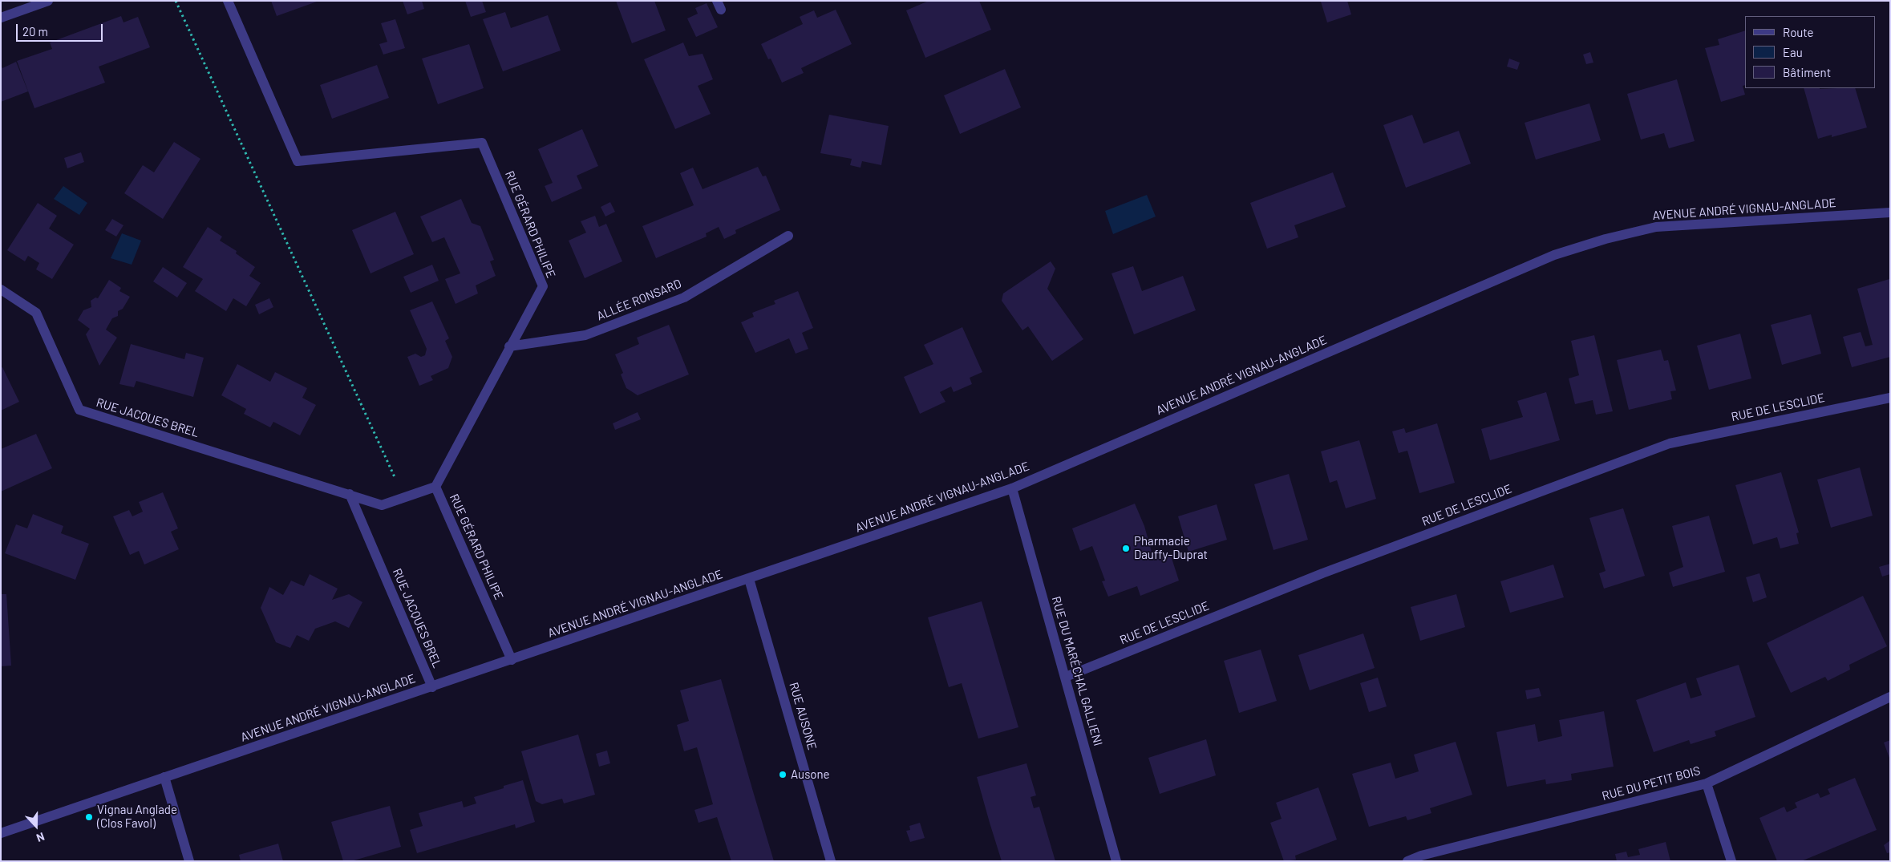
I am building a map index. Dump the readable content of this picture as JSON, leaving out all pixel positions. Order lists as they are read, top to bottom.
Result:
{
  "streets": {
    "street": [
      "AVENUE ANDRÉ VIGNAU-ANGLADE",
      "RUE GÉRARD PHILIPE",
      "ALLÉE RONSARD",
      "RUE DE LESCLIDE",
      "RUE JACQUES BREL",
      "RUE DU MARÉCHAL GALLIENI",
      "RUE AUSONE",
      "RUE DU PETIT BOIS"
    ]
  },
  "crossings": [
    ["AVENUE ANDRÉ VIGNAU-ANGLADE", "RUE GÉRARD PHILIPE"],
    ["AVENUE ANDRÉ VIGNAU-ANGLADE", "RUE JACQUES BREL"],
    ["AVENUE ANDRÉ VIGNAU-ANGLADE", "RUE DU MARÉCHAL GALLIENI"],
    ["AVENUE ANDRÉ VIGNAU-ANGLADE", "RUE AUSONE"],
    ["RUE GÉRARD PHILIPE", "ALLÉE RONSARD"],
    ["RUE GÉRARD PHILIPE", "RUE JACQUES BREL"],
    ["RUE DE LESCLIDE", "RUE DU MARÉCHAL GALLIENI"]
  ],
  "places": ["Pharmacie Dauffy-Duprat", "Ausone", "Vignau Anglade (Clos Favol)"],
  "legend": ["Route", "Eau", "Bâtiment"],
  "scale_bar": "20 m",
  "north": "bottom"
}
